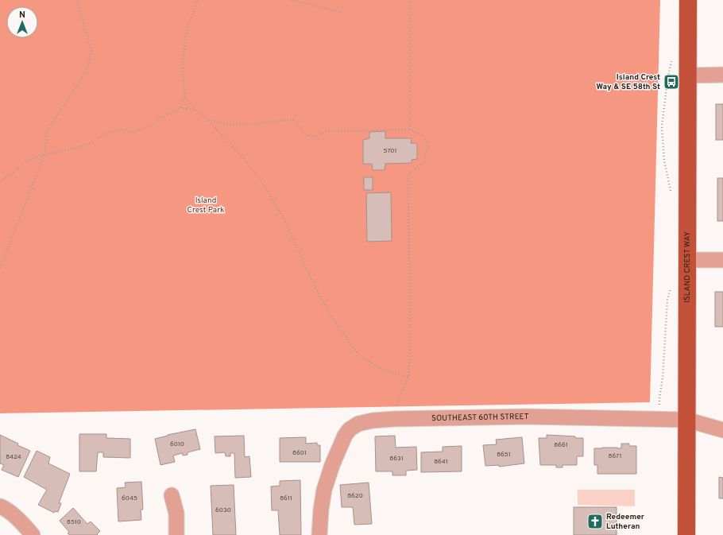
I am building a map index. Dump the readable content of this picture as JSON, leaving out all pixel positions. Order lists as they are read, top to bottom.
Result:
{
  "streets": {
    "main road": ["ISLAND CREST WAY"],
    "street": ["SOUTHEAST 60TH STREET"]
  },
  "crossings": [
    ["ISLAND CREST WAY", "SOUTHEAST 60TH STREET"]
  ],
  "parks": ["Island Crest Park"],
  "places": {
    "bus stop": ["Island Crest Way & SE 58th St"],
    "church": ["Redeemer Lutheran"]
  },
  "house_numbers": [
    "5701",
    "6010",
    "8661",
    "8601",
    "8651",
    "8671",
    "8424",
    "8631",
    "8641",
    "8620",
    "6045",
    "8611",
    "6030",
    "8510"
  ],
  "north": "top"
}
